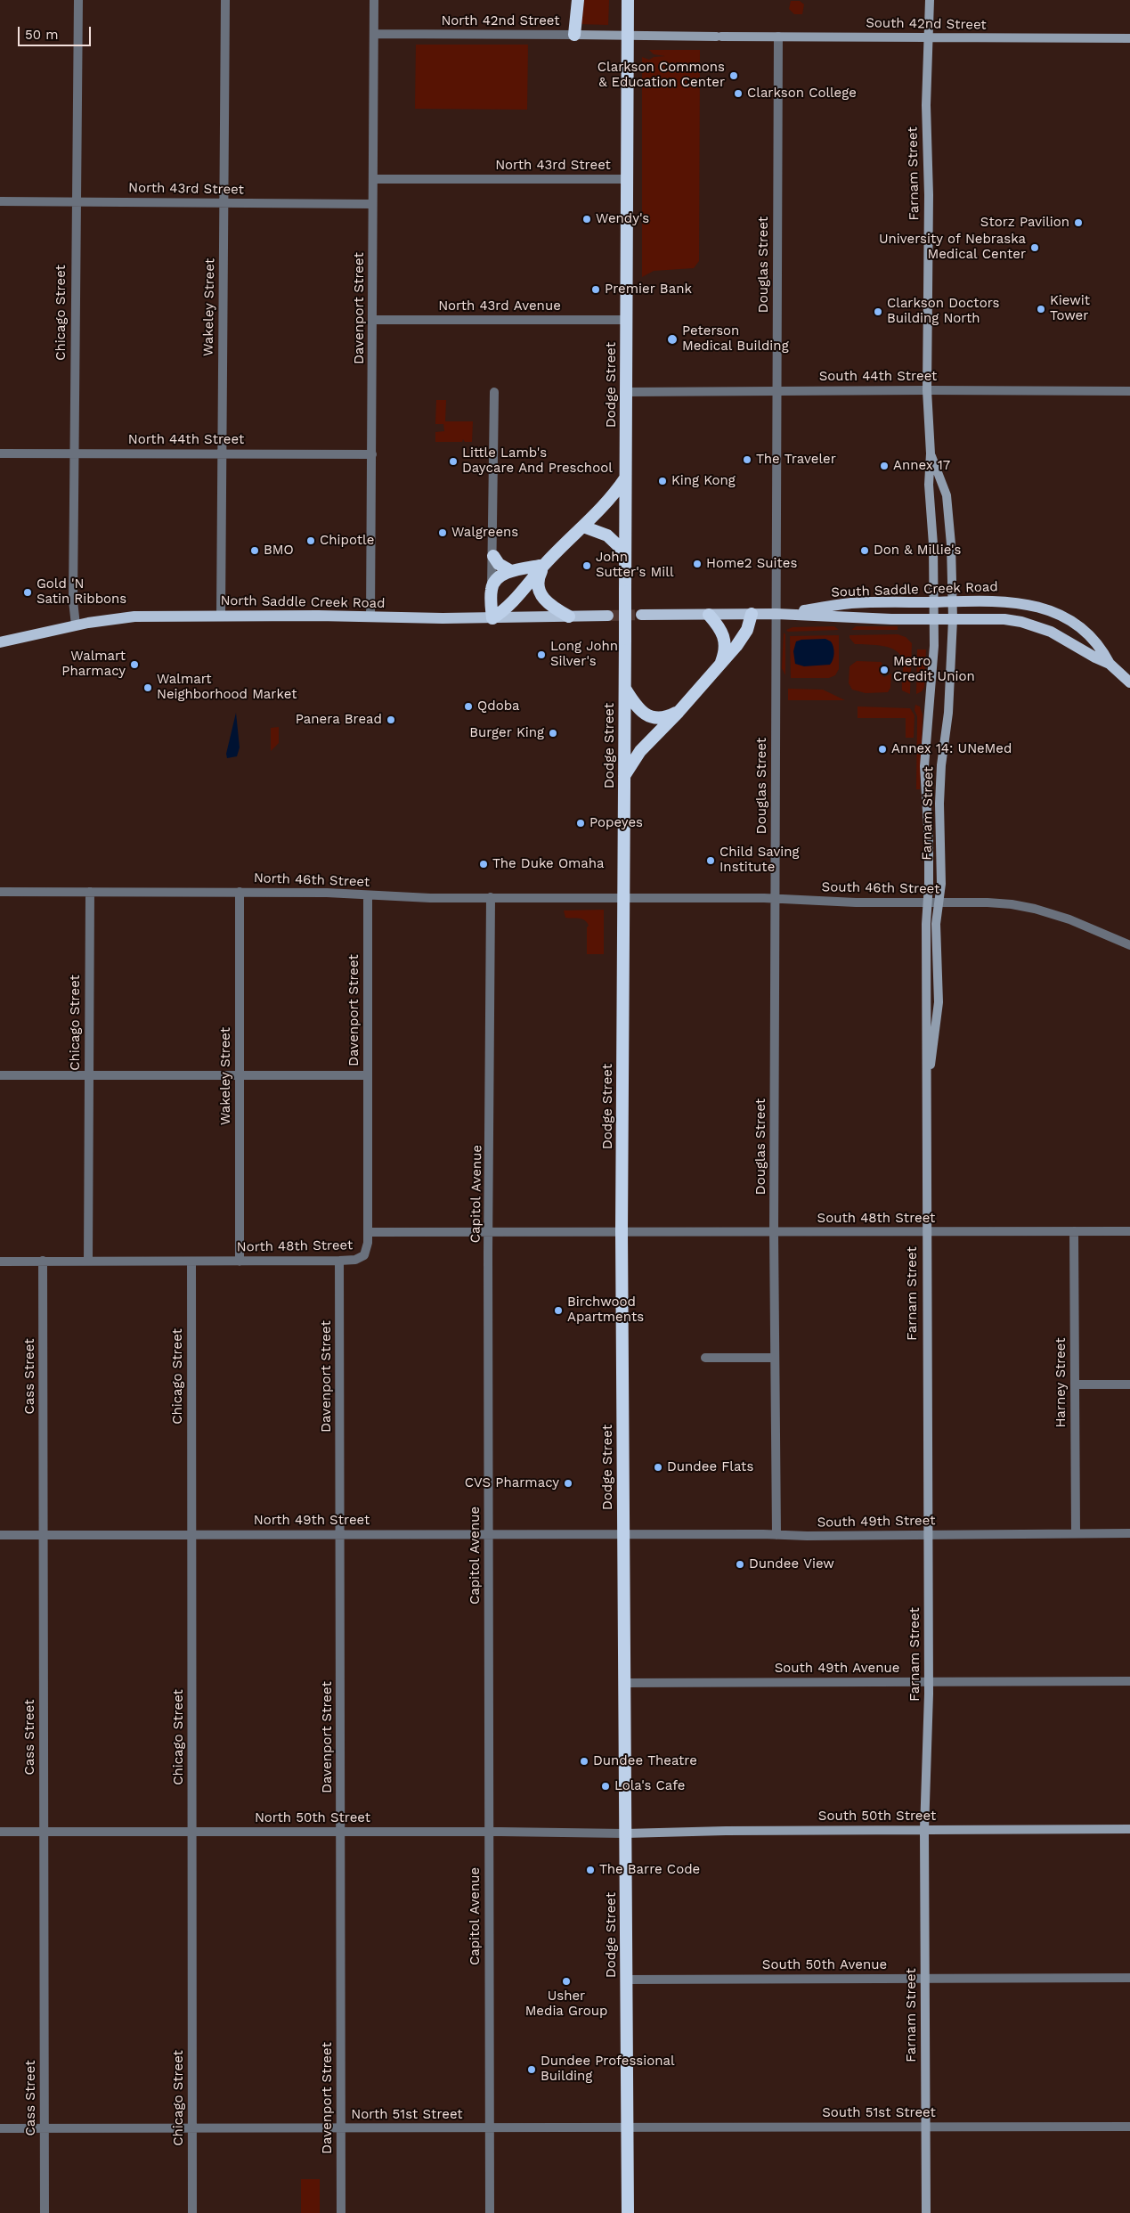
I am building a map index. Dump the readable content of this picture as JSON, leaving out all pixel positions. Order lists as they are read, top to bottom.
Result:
{
  "streets": {
    "highway": ["Dodge Street"],
    "main road": [
      "North 42nd Street",
      "South 42nd Street",
      "Farnam Street",
      "South Saddle Creek Road",
      "North Saddle Creek Road",
      "South 50th Street"
    ],
    "street": [
      "North 43rd Street",
      "Douglas Street",
      "North 43rd Avenue",
      "Wakeley Street",
      "Davenport Street",
      "Chicago Street",
      "South 44th Street",
      "North 44th Street",
      "North 46th Street",
      "South 46th Street",
      "Capitol Avenue",
      "South 48th Street",
      "North 48th Street",
      "Cass Street",
      "Harney Street",
      "North 49th Street",
      "South 49th Street",
      "South 49th Avenue",
      "North 50th Street",
      "South 50th Avenue",
      "South 51st Street",
      "North 51st Street"
    ]
  },
  "crossings": [
    ["North 42nd Street", "South 42nd Street"],
    ["North 42nd Street", "Davenport Street"],
    ["North 42nd Street", "Dodge Street"],
    ["South 42nd Street", "Farnam Street"],
    ["South 42nd Street", "Douglas Street"],
    ["South 42nd Street", "Dodge Street"],
    ["North 43rd Street", "Wakeley Street"],
    ["North 43rd Street", "Davenport Street"],
    ["North 43rd Street", "Chicago Street"],
    ["North 43rd Street", "Dodge Street"],
    ["Farnam Street", "South 44th Street"],
    ["Farnam Street", "South Saddle Creek Road"],
    ["Farnam Street", "South 46th Street"],
    ["Farnam Street", "South 48th Street"],
    ["Farnam Street", "South 49th Street"],
    ["Farnam Street", "South 49th Avenue"],
    ["Farnam Street", "South 50th Street"],
    ["Farnam Street", "South 50th Avenue"],
    ["Farnam Street", "South 51st Street"],
    ["Douglas Street", "South 44th Street"],
    ["Douglas Street", "South Saddle Creek Road"],
    ["Douglas Street", "South 46th Street"],
    ["Douglas Street", "South 48th Street"],
    ["Douglas Street", "South 49th Street"],
    ["North 43rd Avenue", "Davenport Street"],
    ["North 43rd Avenue", "Dodge Street"],
    ["Wakeley Street", "North 44th Street"],
    ["Wakeley Street", "North Saddle Creek Road"],
    ["Wakeley Street", "North 46th Street"],
    ["Wakeley Street", "North 48th Street"],
    ["Davenport Street", "North 44th Street"],
    ["Davenport Street", "North Saddle Creek Road"],
    ["Davenport Street", "North 46th Street"],
    ["Davenport Street", "North 48th Street"],
    ["Davenport Street", "North 49th Street"],
    ["Davenport Street", "North 50th Street"],
    ["Davenport Street", "North 51st Street"],
    ["Chicago Street", "North 44th Street"],
    ["Chicago Street", "North Saddle Creek Road"],
    ["Chicago Street", "North 46th Street"],
    ["Chicago Street", "North 48th Street"],
    ["Chicago Street", "North 49th Street"],
    ["Chicago Street", "North 50th Street"],
    ["Chicago Street", "North 51st Street"],
    ["South 44th Street", "Dodge Street"],
    ["Dodge Street", "North 46th Street"],
    ["Dodge Street", "South 46th Street"],
    ["Dodge Street", "South 48th Street"],
    ["Dodge Street", "North 48th Street"],
    ["Dodge Street", "North 49th Street"],
    ["Dodge Street", "South 49th Street"],
    ["Dodge Street", "South 49th Avenue"],
    ["Dodge Street", "South 50th Street"],
    ["Dodge Street", "North 50th Street"],
    ["Dodge Street", "South 50th Avenue"],
    ["Dodge Street", "South 51st Street"],
    ["Dodge Street", "North 51st Street"],
    ["North 46th Street", "South 46th Street"],
    ["North 46th Street", "Capitol Avenue"],
    ["Capitol Avenue", "North 48th Street"],
    ["Capitol Avenue", "North 49th Street"],
    ["Capitol Avenue", "North 50th Street"],
    ["Capitol Avenue", "North 51st Street"],
    ["South 48th Street", "North 48th Street"],
    ["South 48th Street", "Harney Street"],
    ["North 48th Street", "Cass Street"],
    ["Cass Street", "North 49th Street"],
    ["Cass Street", "North 50th Street"],
    ["Cass Street", "North 51st Street"],
    ["Harney Street", "South 49th Street"],
    ["North 49th Street", "South 49th Street"],
    ["South 50th Street", "North 50th Street"],
    ["South 51st Street", "North 51st Street"]
  ],
  "places": [
    "Clarkson Commons & Education Center",
    "Clarkson College",
    "Wendy's",
    "Storz Pavilion",
    "University of Nebraska Medical Center",
    "Premier Bank",
    "Kiewit Tower",
    "Clarkson Doctors Building North",
    "Peterson Medical Building",
    "The Traveler",
    "Little Lamb's Daycare And Preschool",
    "Annex 17",
    "King Kong",
    "Walgreens",
    "Chipotle",
    "BMO",
    "Don & Millie's",
    "Home2 Suites",
    "John Sutter's Mill",
    "Gold 'N Satin Ribbons",
    "Long John Silver's",
    "Walmart Pharmacy",
    "Metro Credit Union",
    "Walmart Neighborhood Market",
    "Qdoba",
    "Panera Bread",
    "Burger King",
    "Annex 14: UNeMed",
    "Popeyes",
    "Child Saving Institute",
    "The Duke Omaha",
    "Birchwood Apartments",
    "Dundee Flats",
    "CVS Pharmacy",
    "Dundee View",
    "Dundee Theatre",
    "Lola's Cafe",
    "The Barre Code",
    "Usher Media Group",
    "Dundee Professional Building"
  ],
  "scale_bar": "50 m"
}
